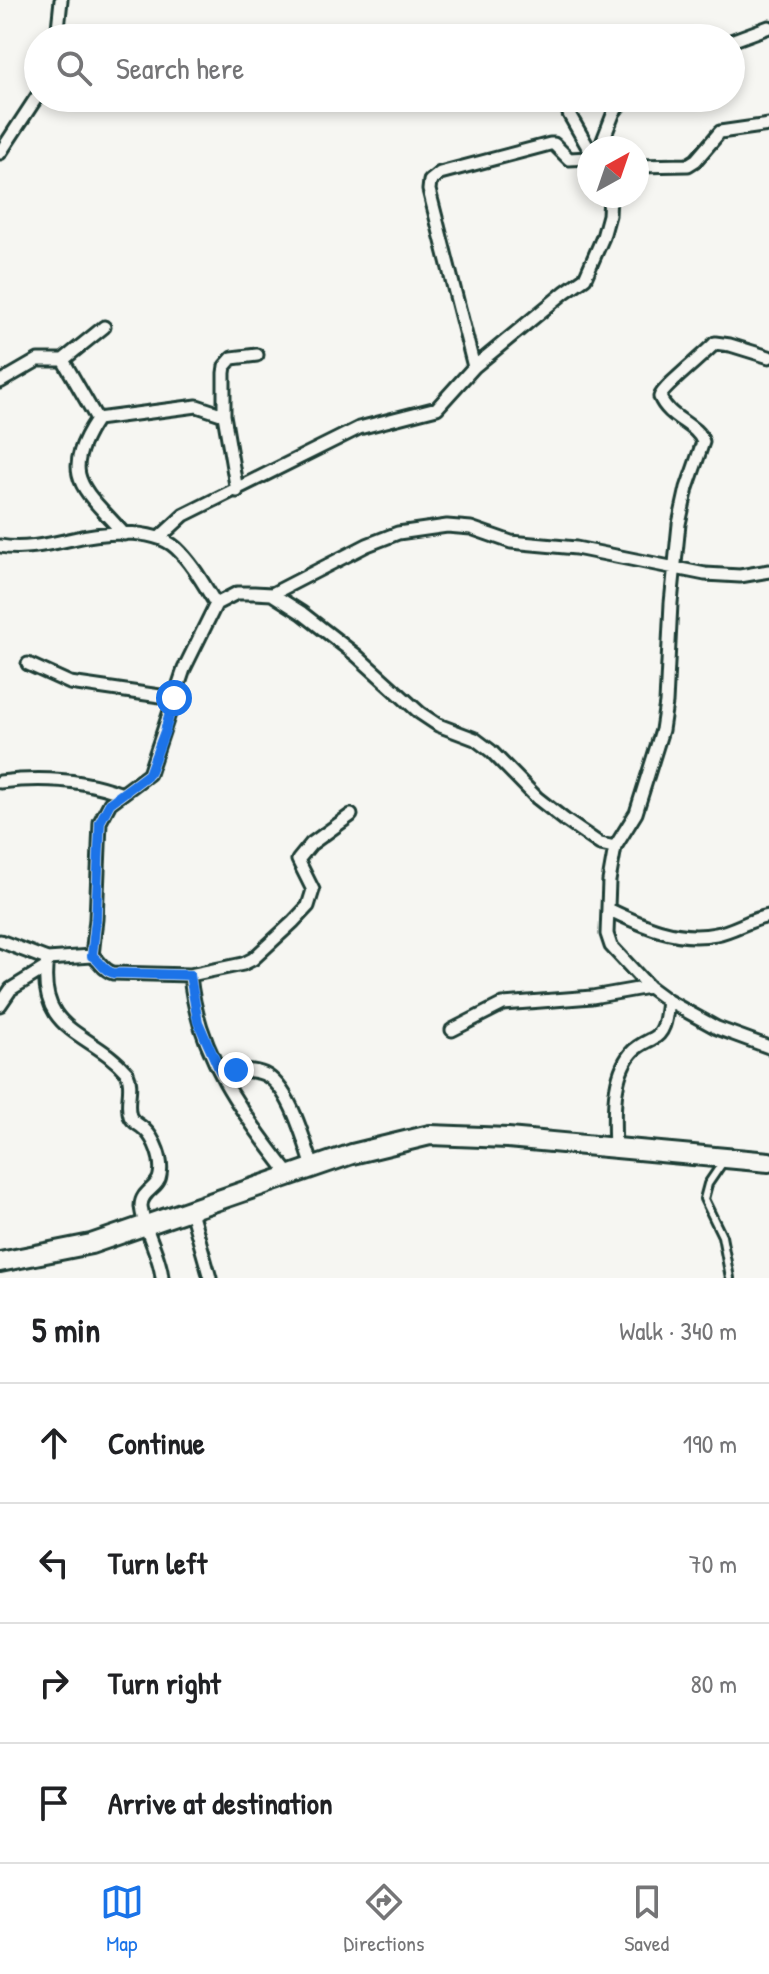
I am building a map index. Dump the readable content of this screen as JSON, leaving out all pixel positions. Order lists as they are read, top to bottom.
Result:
{
  "north": "top right",
  "page": {
    "search": "Search here",
    "heading": ["5 min", "Walk · 340 m"],
    "list": [
      ["Continue", "190 m"],
      ["Turn left", "70 m"],
      ["Turn right", "80 m"],
      "Arrive at destination"
    ],
    "nav": ["Map", "Directions", "Saved"]
  }
}
